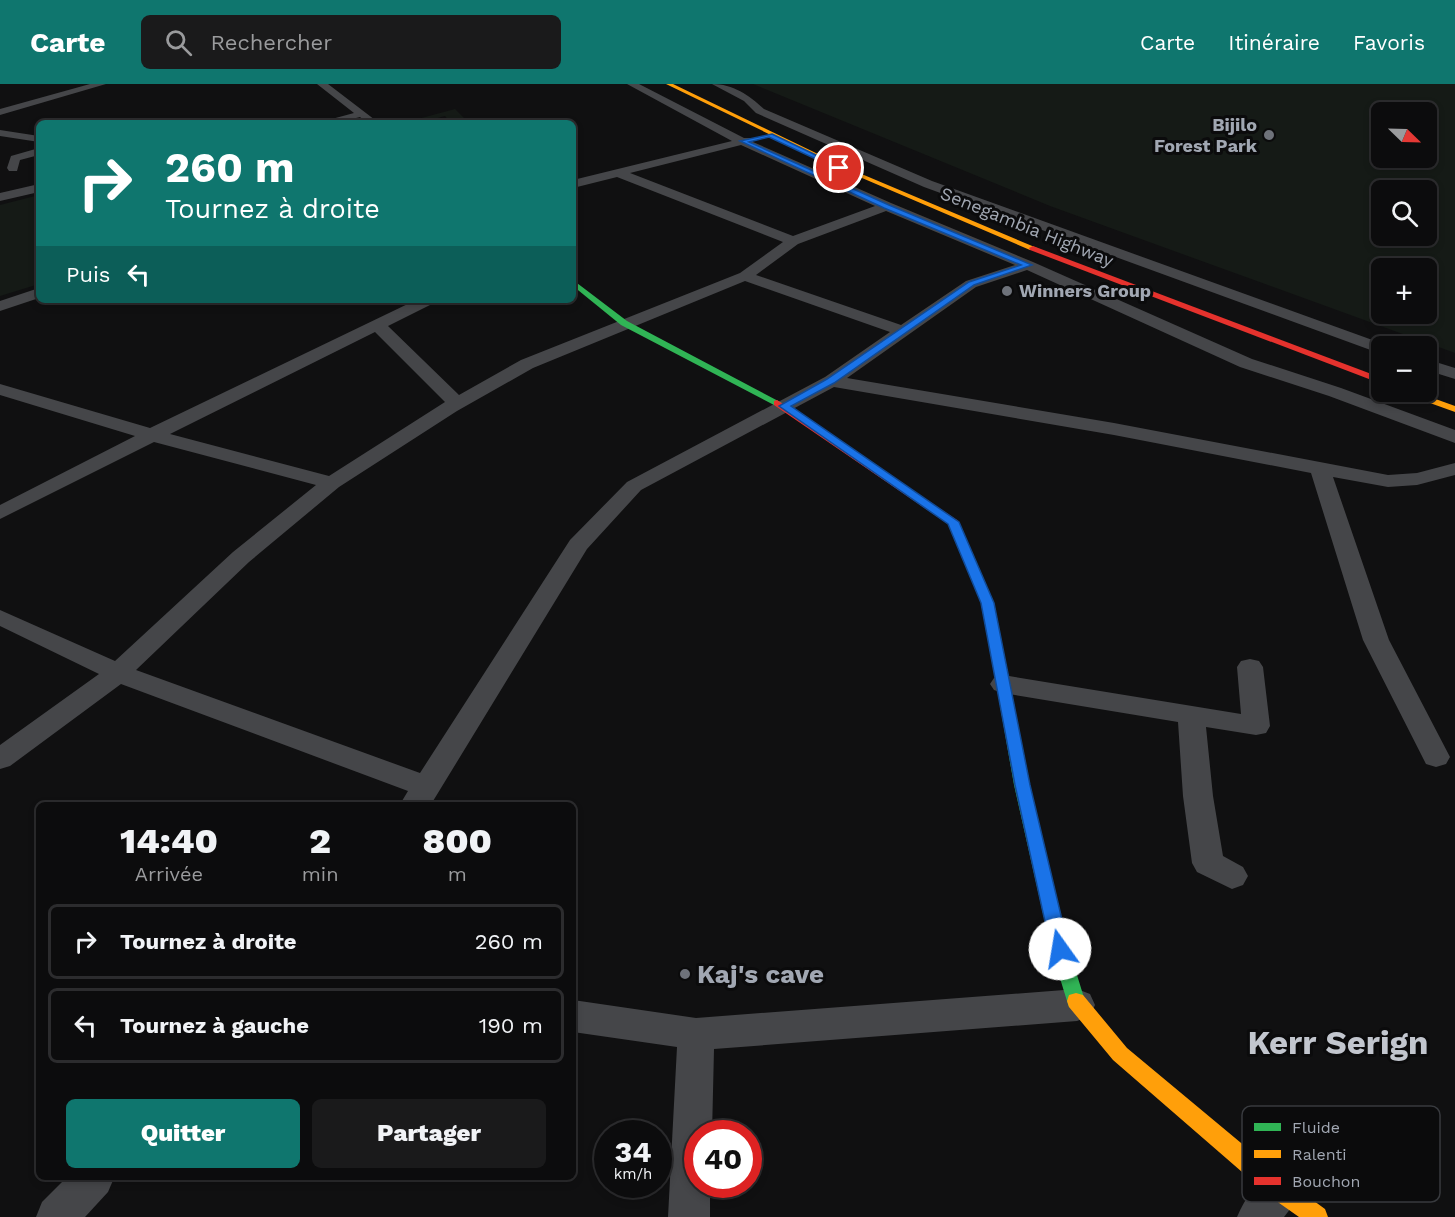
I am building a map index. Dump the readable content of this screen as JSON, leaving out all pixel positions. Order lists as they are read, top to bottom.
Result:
{
  "streets": {
    "main road": ["Senegambia Highway"]
  },
  "districts": ["Kerr Serign"],
  "places": ["Bijilo Forest Park", "Winners Group", "Kaj's cave"],
  "legend": ["Fluide", "Ralenti", "Bouchon"],
  "north": "bottom right",
  "page": {
    "header": "Carte",
    "search": "Rechercher",
    "nav": ["Carte", "Itinéraire", "Favoris"],
    "map_buttons": ["+", "−"],
    "turn": ["260 m", "Tournez à droite"],
    "then": "Puis",
    "eta": [
      "14:40",
      "Arrivée",
      "2",
      "min",
      "800",
      "m"
    ],
    "list": [
      {
        "name": "Tournez à droite",
        "value": "260 m"
      },
      {
        "name": "Tournez à gauche",
        "value": "190 m"
      }
    ],
    "buttons": ["Quitter", "Partager"],
    "speed": "34 km/h",
    "limit": "40"
  }
}
